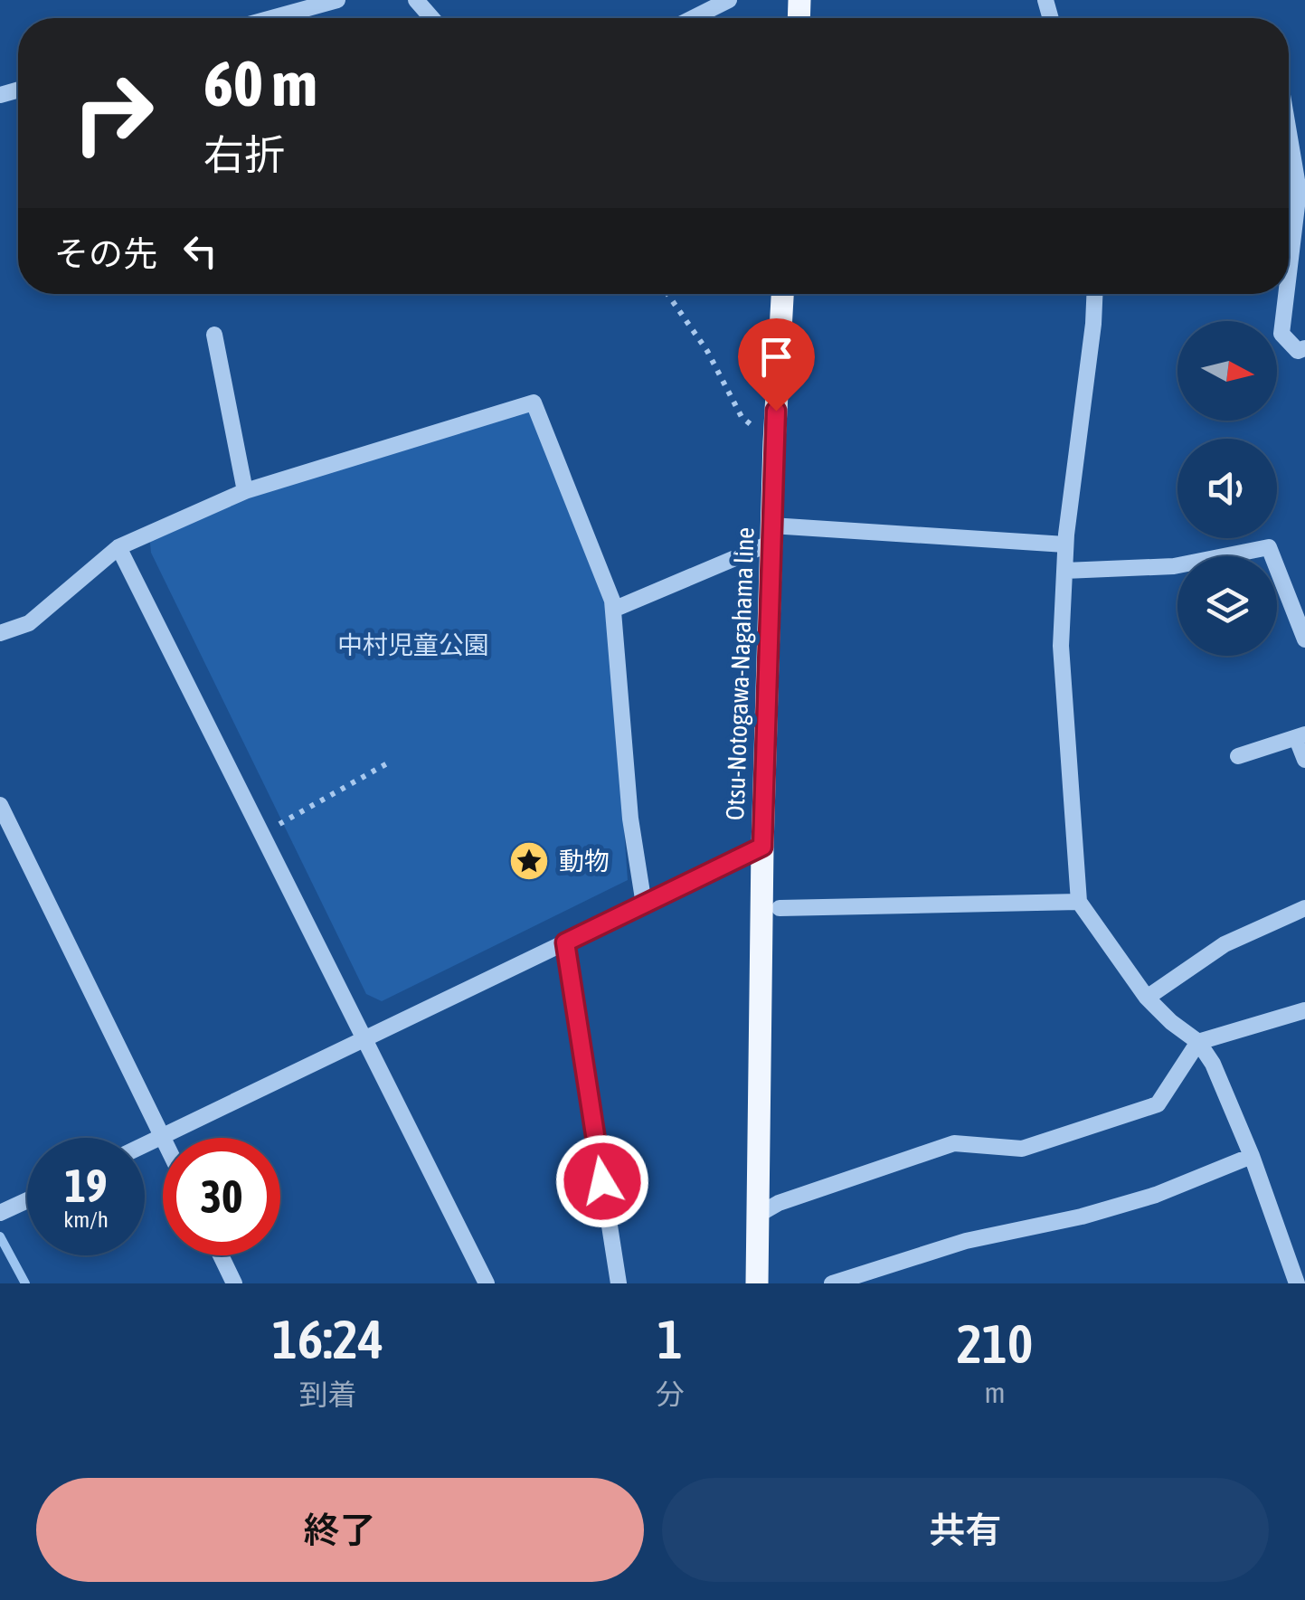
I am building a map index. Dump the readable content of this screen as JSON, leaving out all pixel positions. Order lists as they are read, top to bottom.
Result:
{
  "streets": {
    "main road": ["Otsu-Notogawa-Nagahama line"]
  },
  "parks": ["中村児童公園"],
  "places": {
    "place": ["動物"]
  },
  "north": "right",
  "page": {
    "turn": ["60 m", "右折"],
    "then": "その先",
    "speed": "19 km/h",
    "limit": "30",
    "eta": [
      "16:24",
      "到着",
      "1",
      "分",
      "210",
      "m"
    ],
    "buttons": ["終了", "共有"]
  }
}
